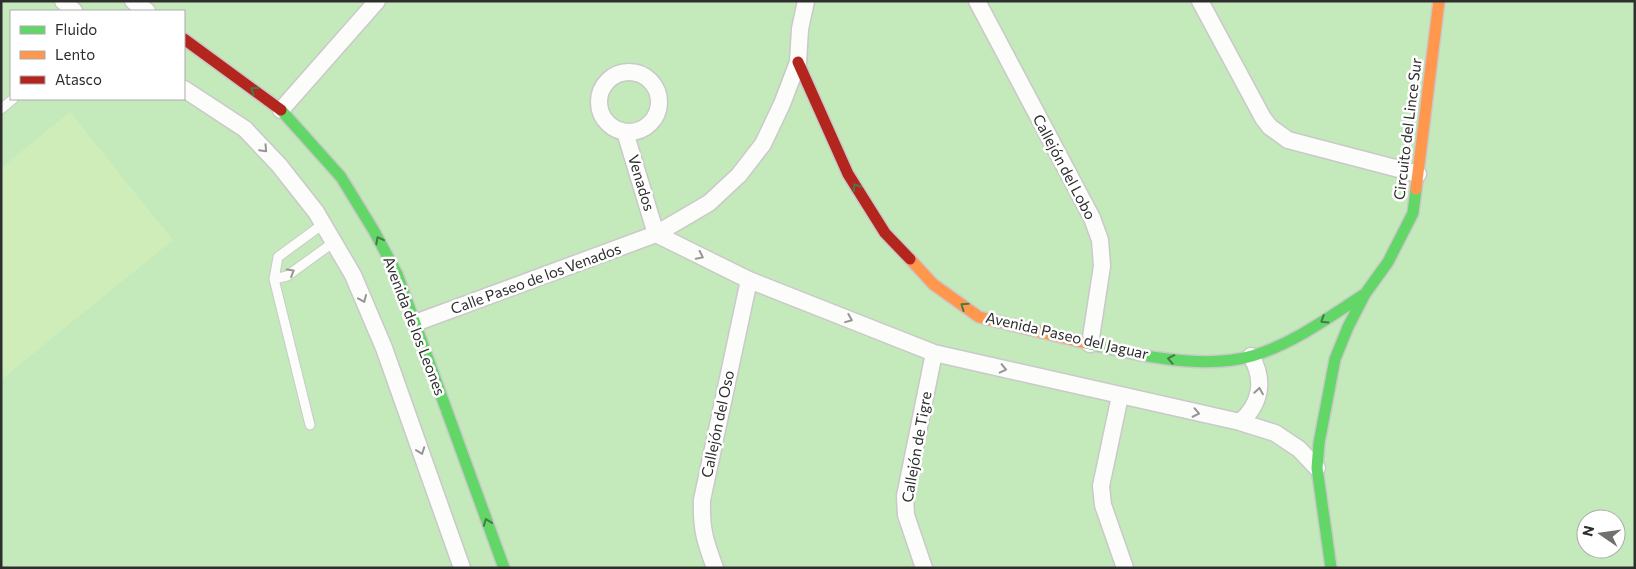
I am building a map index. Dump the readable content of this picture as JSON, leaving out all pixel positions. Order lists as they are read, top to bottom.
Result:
{
  "streets": {
    "street": [
      "Circuito del Lince Sur",
      "Callejón del Lobo",
      "Venados",
      "Calle Paseo de los Venados",
      "Avenida de los Leones",
      "Avenida Paseo del Jaguar",
      "Callejón del Oso",
      "Callejón de Tigre"
    ]
  },
  "crossings": [
    ["Circuito del Lince Sur", "Avenida Paseo del Jaguar"],
    ["Callejón del Lobo", "Avenida Paseo del Jaguar"],
    ["Venados", "Calle Paseo de los Venados"],
    ["Calle Paseo de los Venados", "Avenida de los Leones"],
    ["Calle Paseo de los Venados", "Avenida Paseo del Jaguar"]
  ],
  "legend": ["Fluido", "Lento", "Atasco"],
  "north": "left"
}
